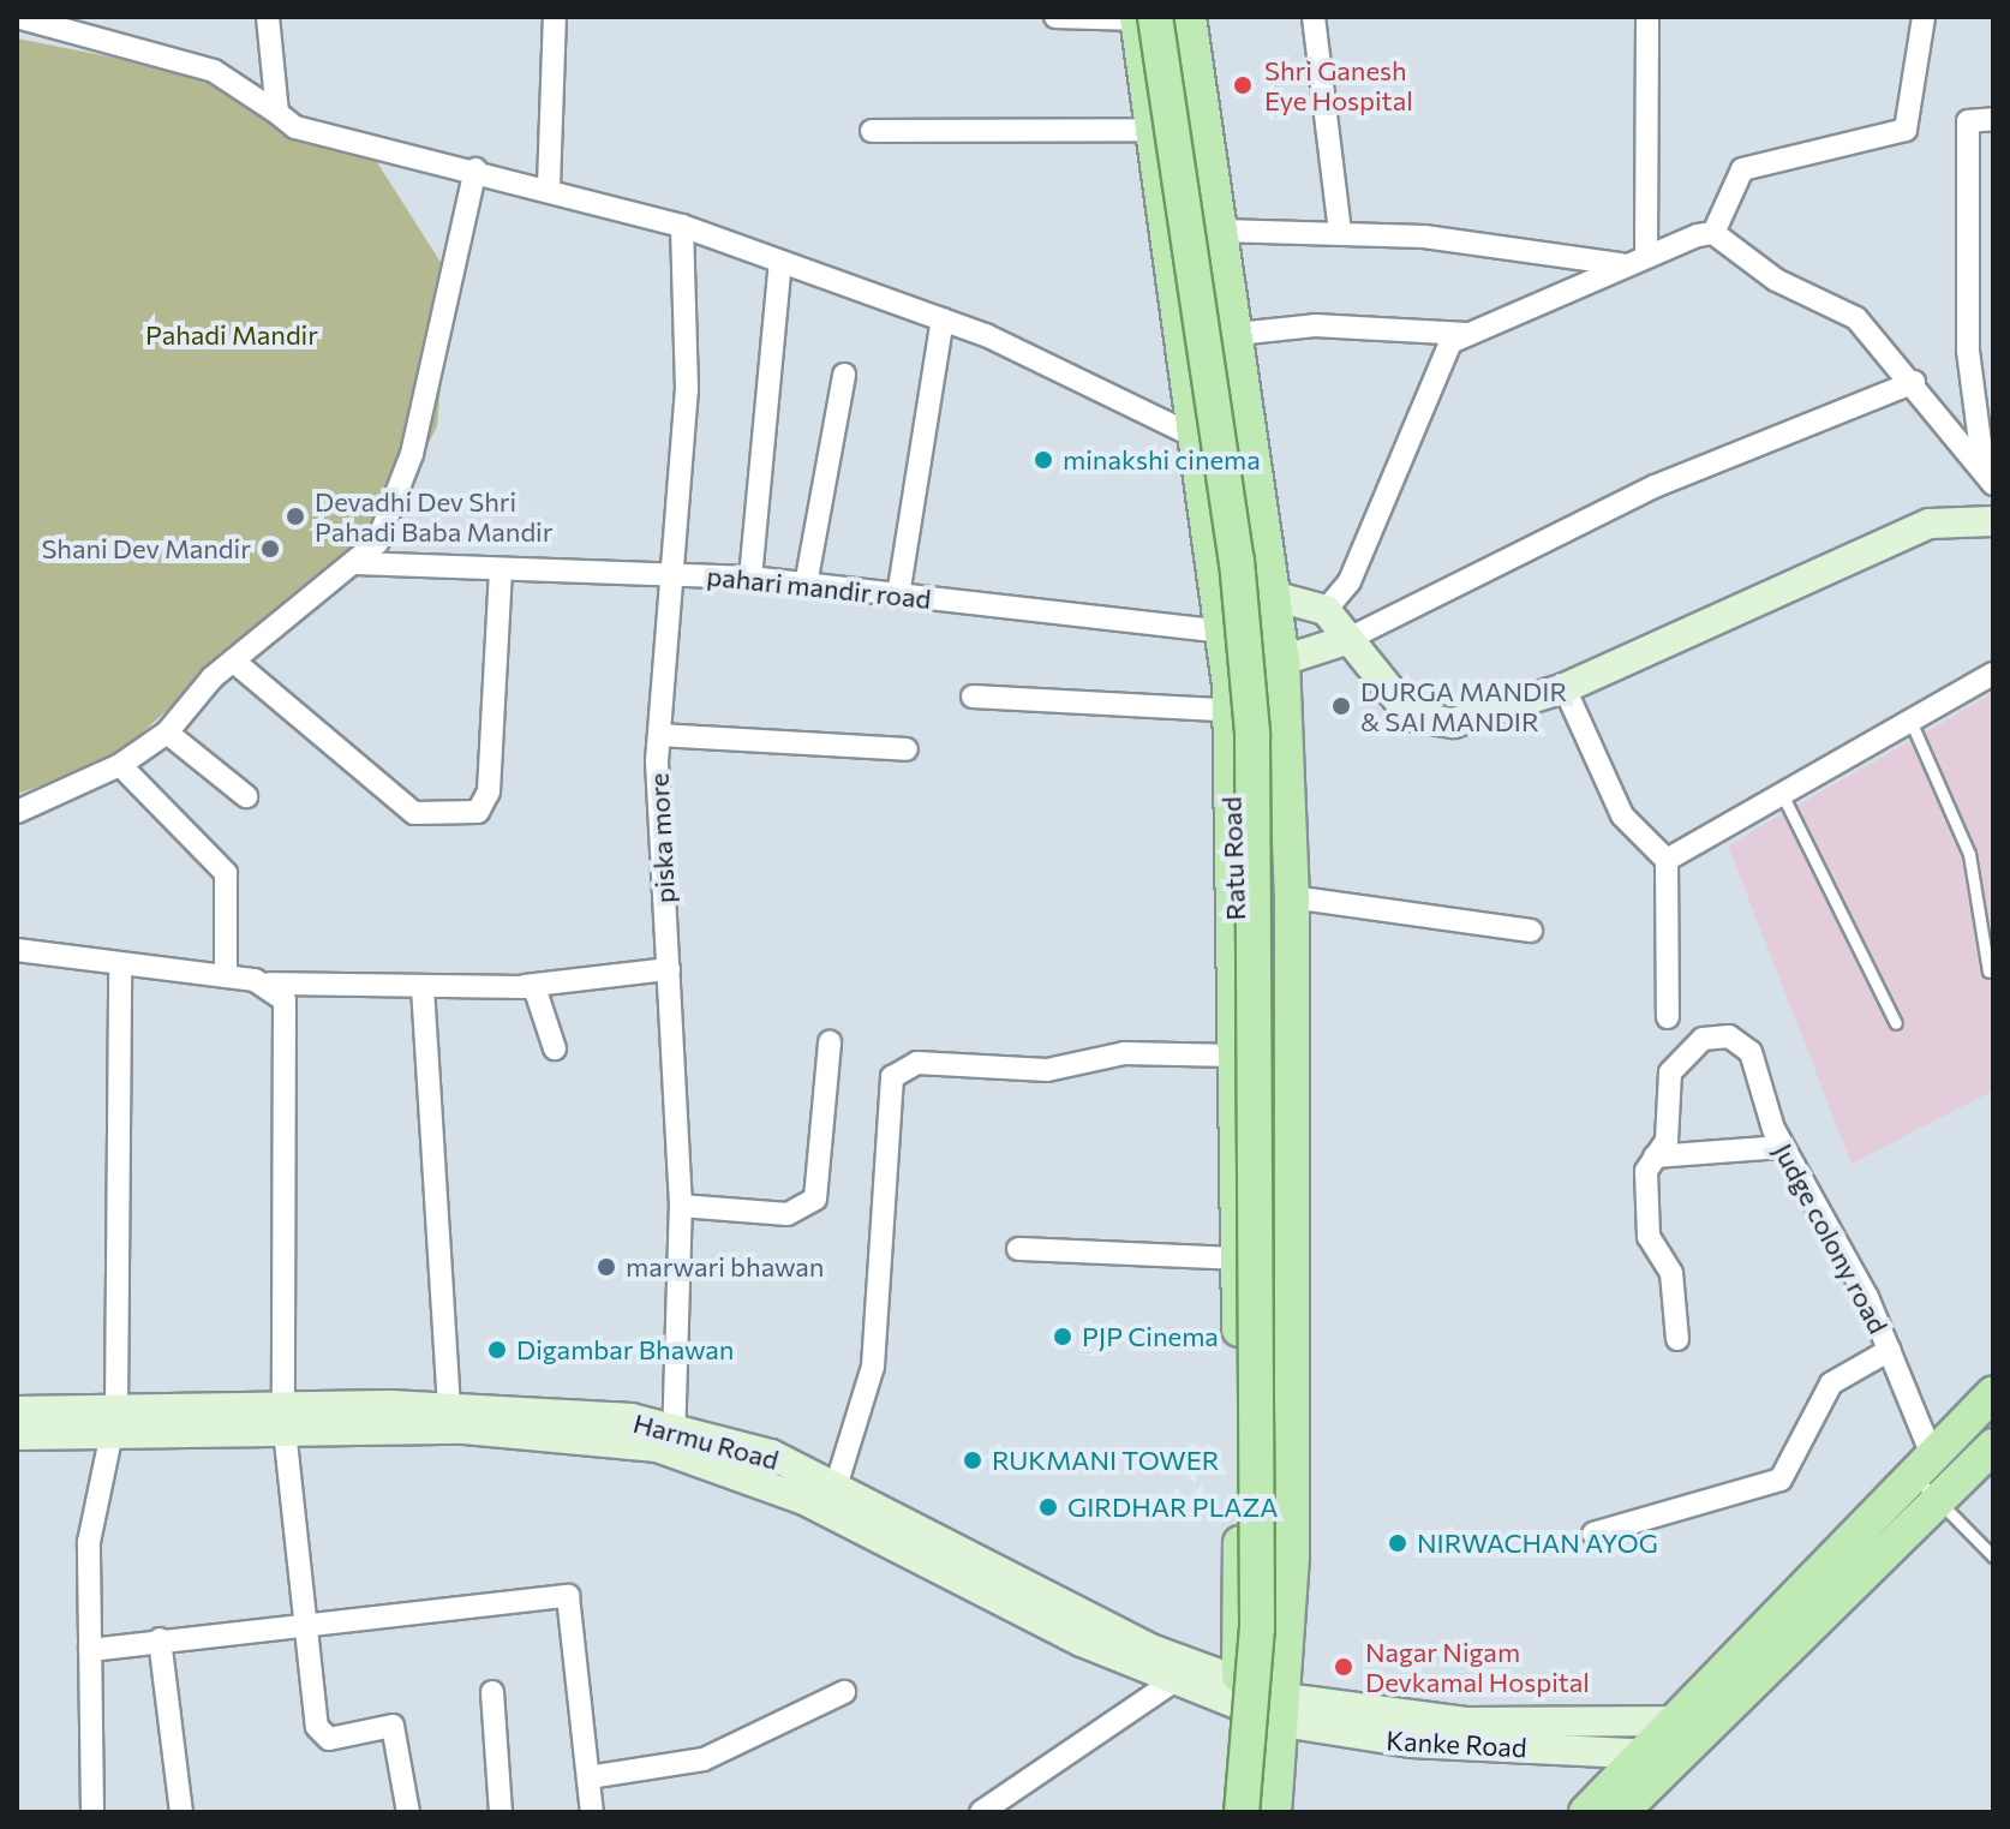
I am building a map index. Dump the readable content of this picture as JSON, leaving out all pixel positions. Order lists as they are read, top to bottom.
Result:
{
  "streets": {
    "main road": ["Ratu Road", "Harmu Road", "Kanke Road"],
    "street": ["pahari mandir road", "piska more", "Judge colony road"]
  },
  "crossings": [
    ["pahari mandir road", "piska more"],
    ["pahari mandir road", "Ratu Road"],
    ["piska more", "Harmu Road"],
    ["Ratu Road", "Harmu Road"],
    ["Ratu Road", "Kanke Road"],
    ["Harmu Road", "Kanke Road"]
  ],
  "parks": ["Pahadi Mandir"],
  "places": [
    "Shri Ganesh Eye Hospital",
    "minakshi cinema",
    "Devadhi Dev Shri Pahadi Baba Mandir",
    "Shani Dev Mandir",
    "DURGA MANDIR & SAI MANDIR",
    "marwari bhawan",
    "PJP Cinema",
    "Digambar Bhawan",
    "RUKMANI TOWER",
    "GIRDHAR PLAZA",
    "NIRWACHAN AYOG",
    "Nagar Nigam Devkamal Hospital"
  ]
}
